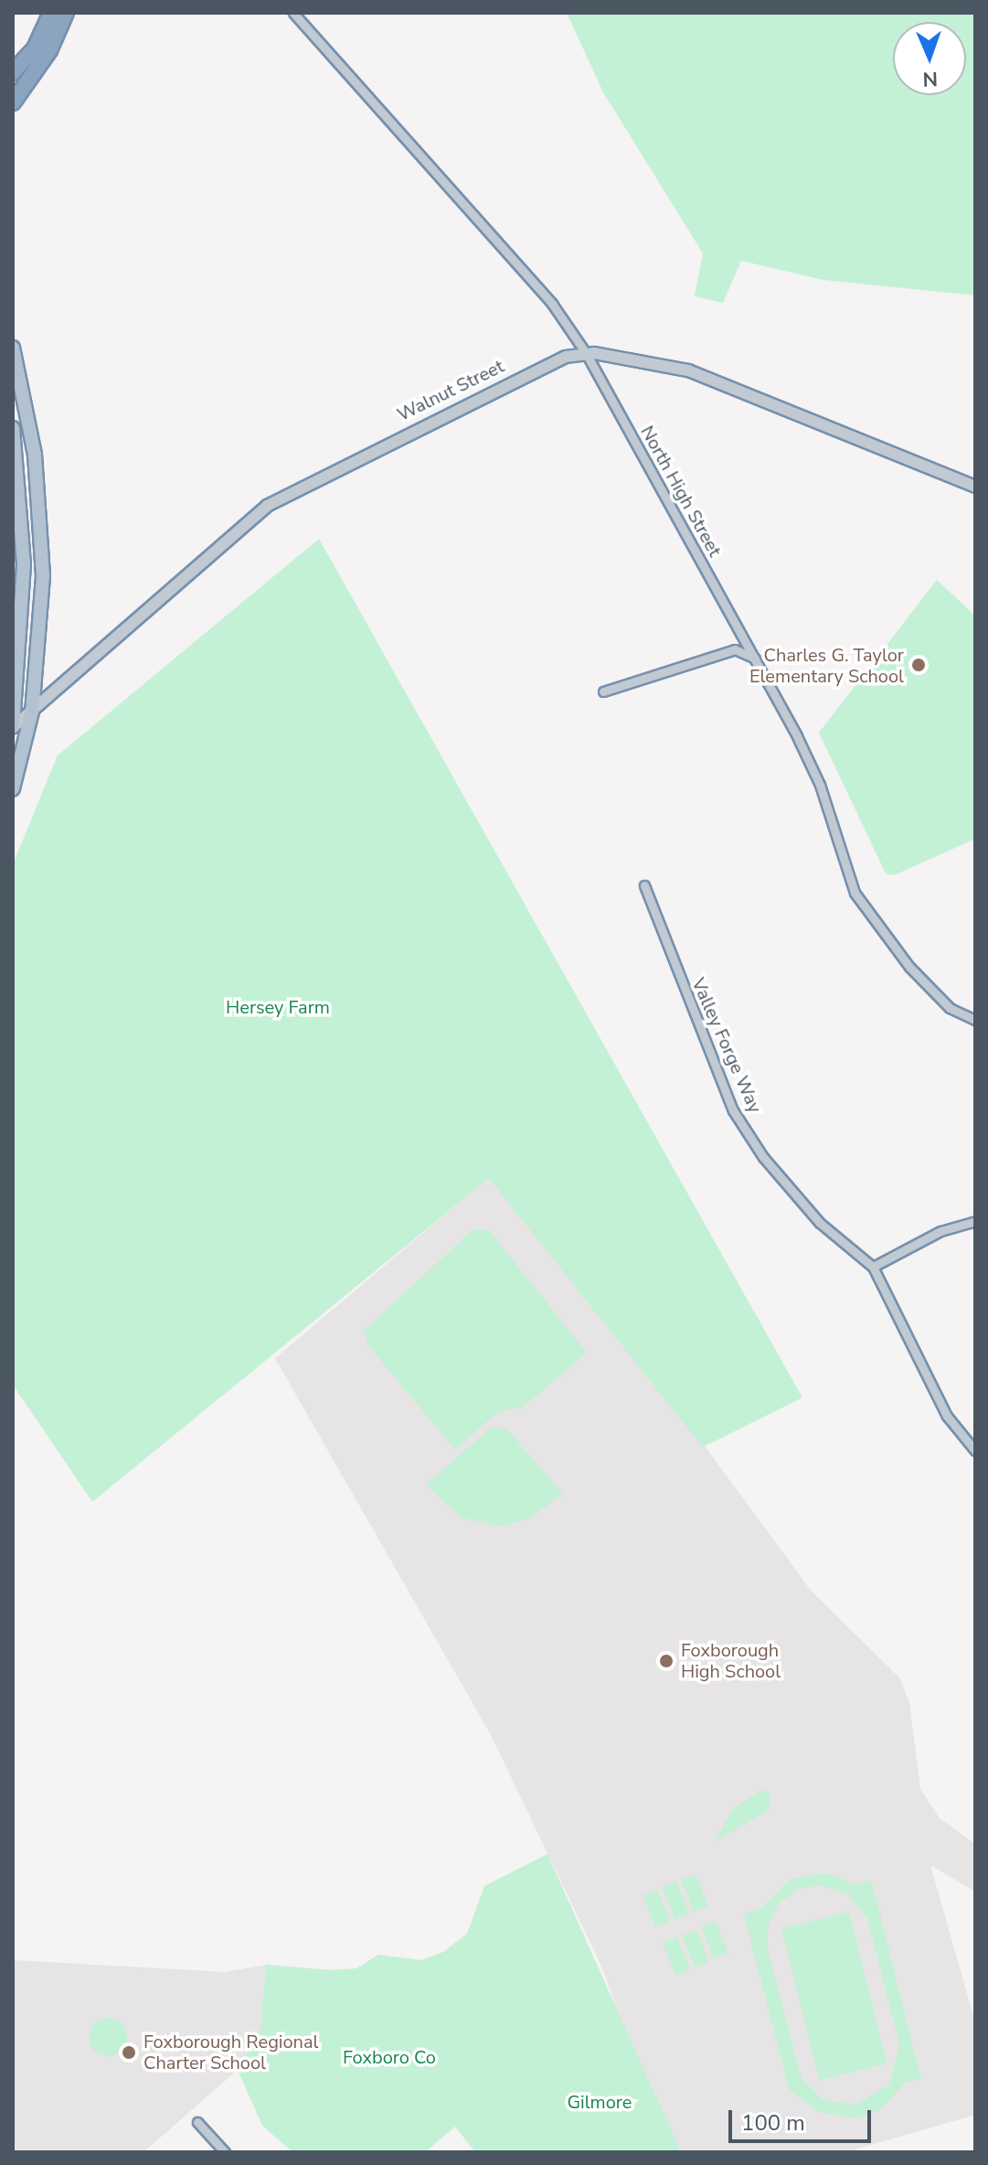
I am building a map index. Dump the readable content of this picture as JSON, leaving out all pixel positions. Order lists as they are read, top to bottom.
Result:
{
  "streets": {
    "street": ["Walnut Street", "North High Street", "Valley Forge Way"]
  },
  "crossings": [
    ["Walnut Street", "North High Street"]
  ],
  "parks": ["Hersey Farm", "Foxboro Co", "Gilmore"],
  "places": ["Charles G. Taylor Elementary School", "Foxborough High School", "Foxborough Regional Charter School"],
  "scale_bar": "100 m",
  "north": "bottom"
}
